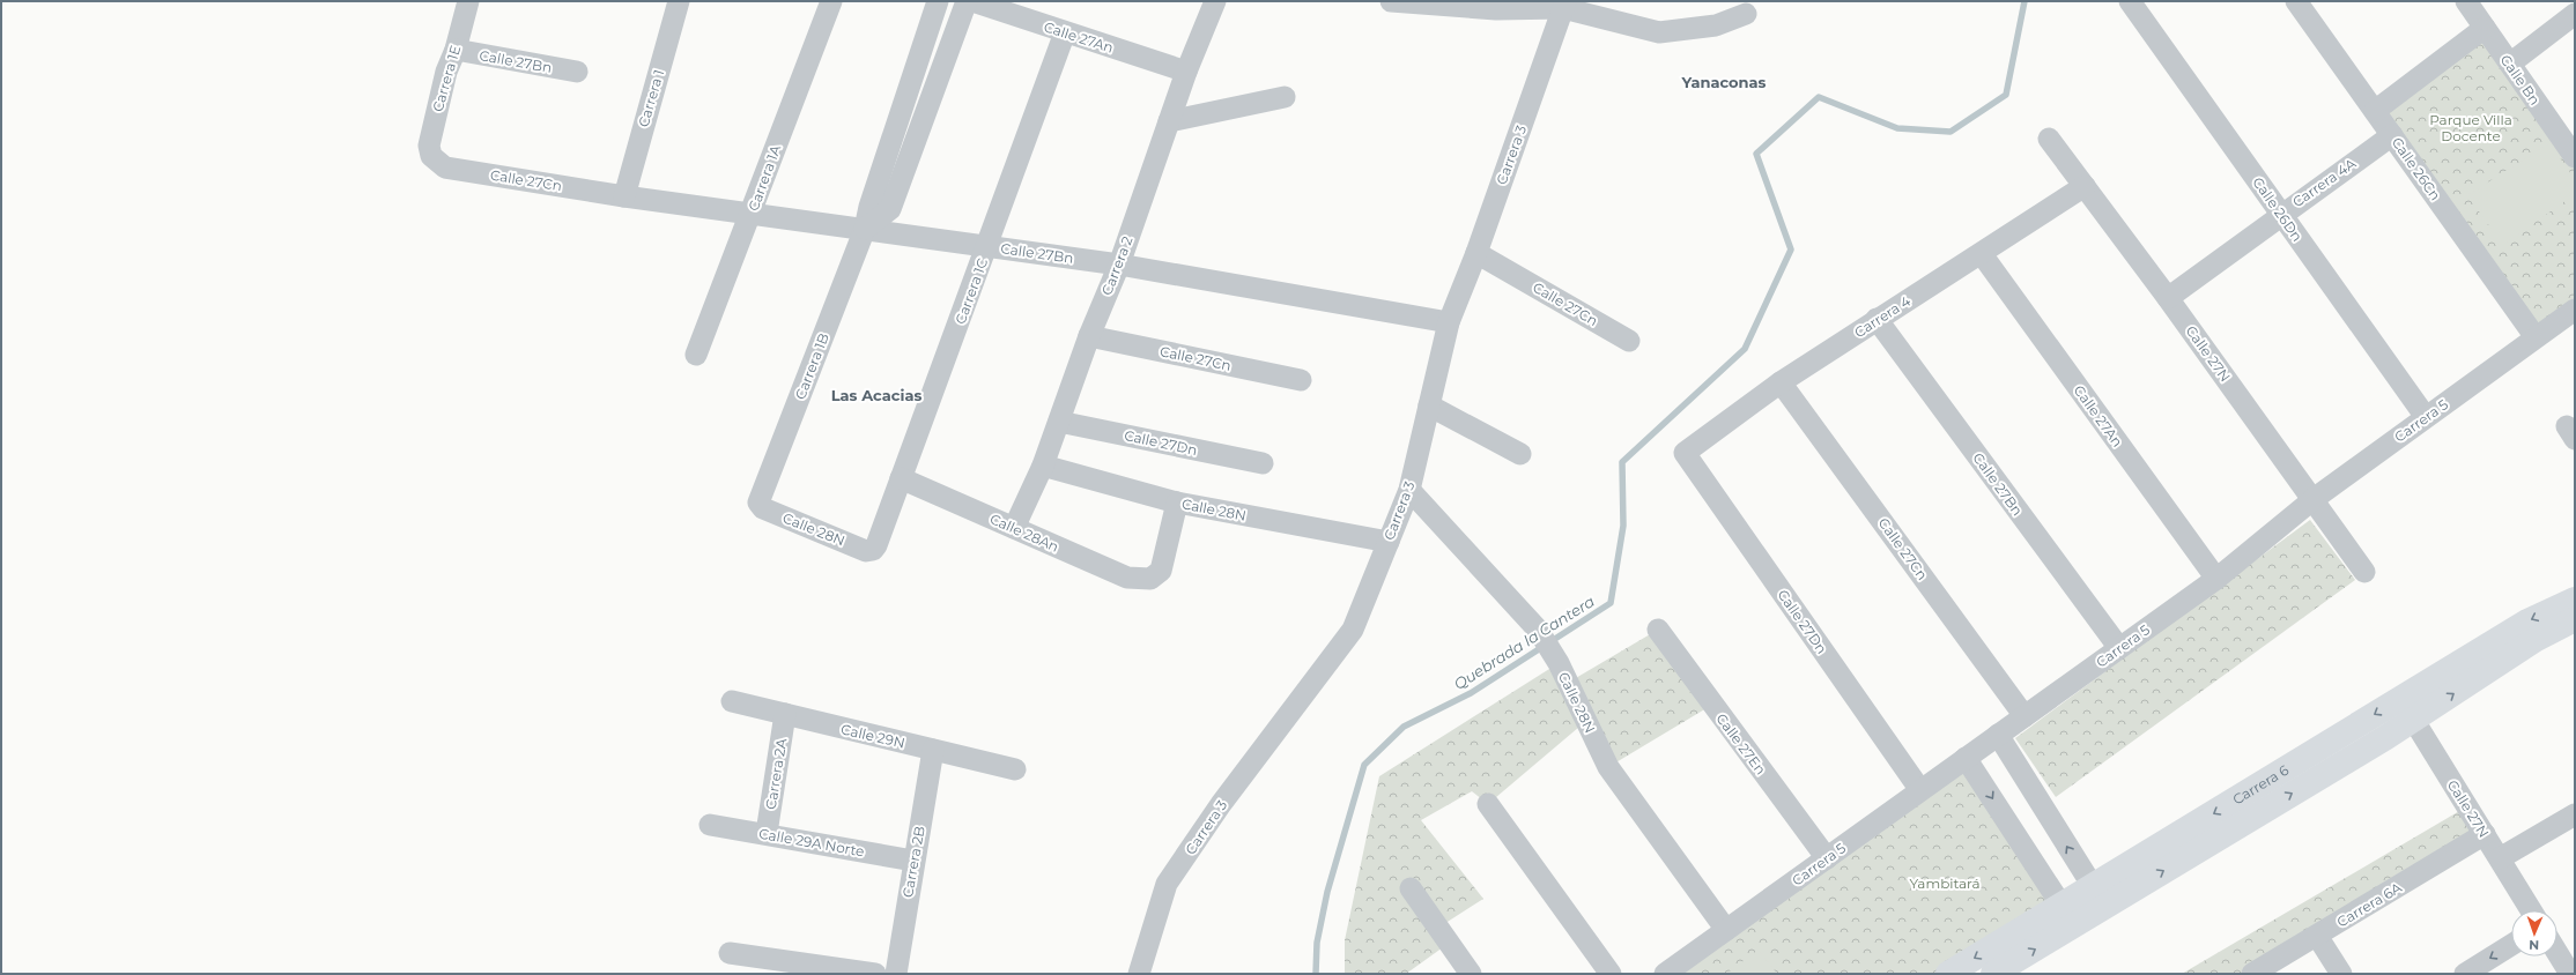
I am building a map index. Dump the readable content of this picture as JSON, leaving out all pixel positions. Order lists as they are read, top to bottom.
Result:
{
  "streets": {
    "main road": ["Carrera 6"],
    "street": [
      "Calle 27An",
      "Calle 27Bn",
      "Carrera 1E",
      "Calle Bn",
      "Carrera 1",
      "Carrera 3",
      "Calle 26Cn",
      "Carrera 1A",
      "Calle 27Cn",
      "Carrera 4A",
      "Calle 26Dn",
      "Carrera 2",
      "Carrera 1C",
      "Carrera 4",
      "Calle 27N",
      "Carrera 1B",
      "Carrera 5",
      "Calle 27Dn",
      "Calle 28N",
      "Calle 28An",
      "Calle 29N",
      "Calle 27En",
      "Carrera 2A",
      "Calle 29A Norte",
      "Carrera 2B",
      "Carrera 6A"
    ]
  },
  "crossings": [
    ["Calle 27An", "Carrera 2"],
    ["Calle 27An", "Carrera 1C"],
    ["Calle 27An", "Carrera 4"],
    ["Calle 27An", "Carrera 5"],
    ["Calle 27Bn", "Carrera 1E"],
    ["Calle 27Bn", "Carrera 1"],
    ["Calle 27Bn", "Carrera 3"],
    ["Calle 27Bn", "Carrera 1A"],
    ["Calle 27Bn", "Calle 27Cn"],
    ["Calle 27Bn", "Carrera 2"],
    ["Calle 27Bn", "Carrera 1C"],
    ["Calle 27Bn", "Carrera 4"],
    ["Calle 27Bn", "Carrera 1B"],
    ["Calle 27Bn", "Carrera 5"],
    ["Carrera 1E", "Calle 27Cn"],
    ["Carrera 1", "Calle 27Cn"],
    ["Carrera 3", "Calle 27Cn"],
    ["Carrera 3", "Calle 28N"],
    ["Calle 26Cn", "Carrera 4A"],
    ["Calle 26Cn", "Carrera 5"],
    ["Calle 27Cn", "Carrera 2"],
    ["Calle 27Cn", "Carrera 4"],
    ["Calle 27Cn", "Carrera 5"],
    ["Carrera 4A", "Calle 26Dn"],
    ["Carrera 4A", "Calle 27N"],
    ["Calle 26Dn", "Carrera 5"],
    ["Carrera 2", "Calle 27Dn"],
    ["Carrera 2", "Calle 28N"],
    ["Carrera 2", "Calle 28An"],
    ["Carrera 1C", "Calle 28N"],
    ["Carrera 1C", "Calle 28An"],
    ["Carrera 4", "Calle 27N"],
    ["Carrera 4", "Calle 27Dn"],
    ["Calle 27N", "Carrera 5"],
    ["Calle 27N", "Carrera 6"],
    ["Calle 27N", "Carrera 6A"],
    ["Carrera 1B", "Calle 28N"],
    ["Carrera 5", "Calle 27Dn"],
    ["Carrera 5", "Calle 28N"],
    ["Carrera 5", "Calle 27En"],
    ["Calle 28N", "Calle 28An"],
    ["Calle 29N", "Carrera 2A"],
    ["Calle 29N", "Carrera 2B"],
    ["Carrera 2A", "Calle 29A Norte"],
    ["Calle 29A Norte", "Carrera 2B"]
  ],
  "districts": ["Yanaconas", "Las Acacias"],
  "water": ["Quebrada la Cantera"],
  "parks": ["Parque Villa Docente", "Yambitará"],
  "north": "bottom"
}
